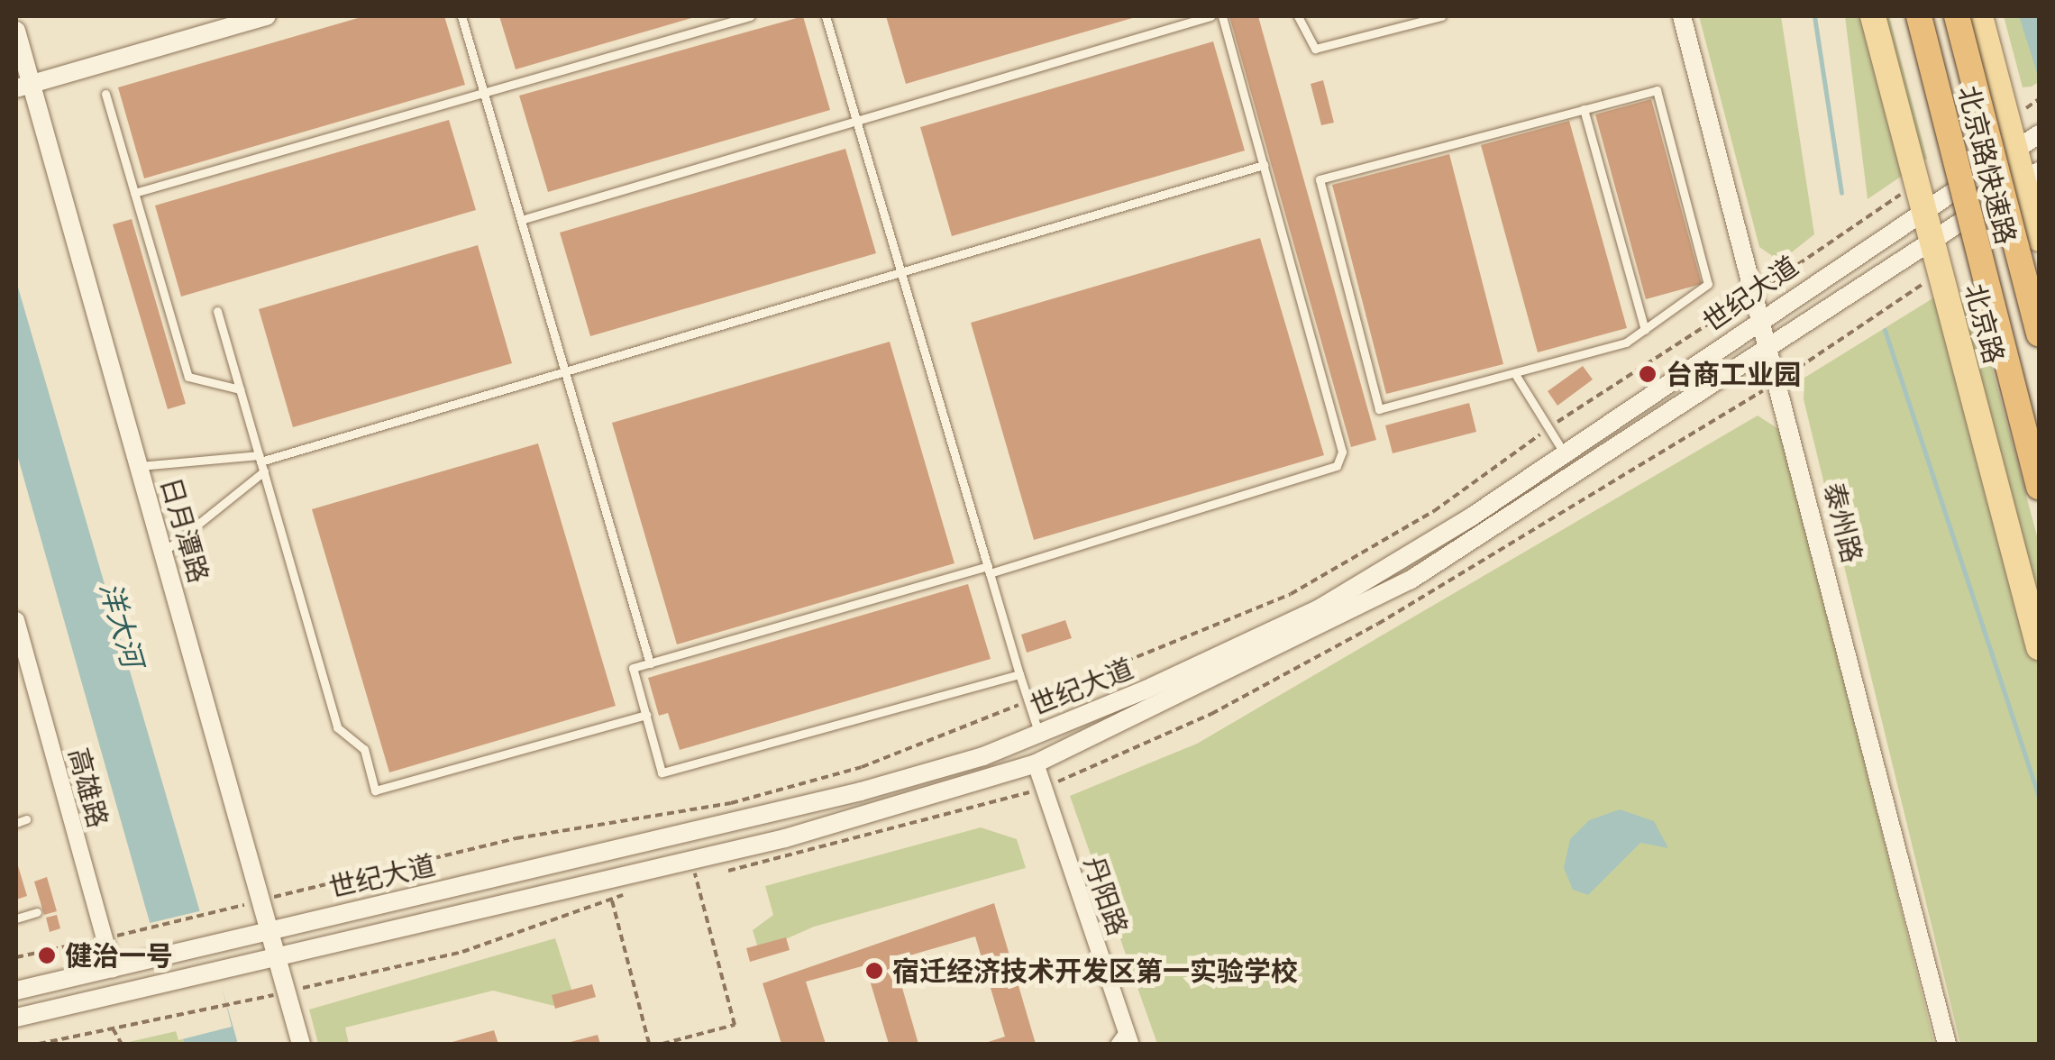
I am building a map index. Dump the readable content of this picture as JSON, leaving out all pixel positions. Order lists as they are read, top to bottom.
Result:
{
  "streets": {
    "highway": ["北京路快速路"],
    "main road": ["北京路"],
    "street": [
      "世纪大道",
      "泰州路",
      "日月潭路",
      "高雄路",
      "丹阳路"
    ]
  },
  "crossings": [
    ["世纪大道", "北京路"],
    ["世纪大道", "泰州路"],
    ["世纪大道", "日月潭路"],
    ["世纪大道", "高雄路"],
    ["世纪大道", "丹阳路"]
  ],
  "water": ["洋大河"],
  "places": ["台商工业园", "健治一号", "宿迁经济技术开发区第一实验学校"]
}
